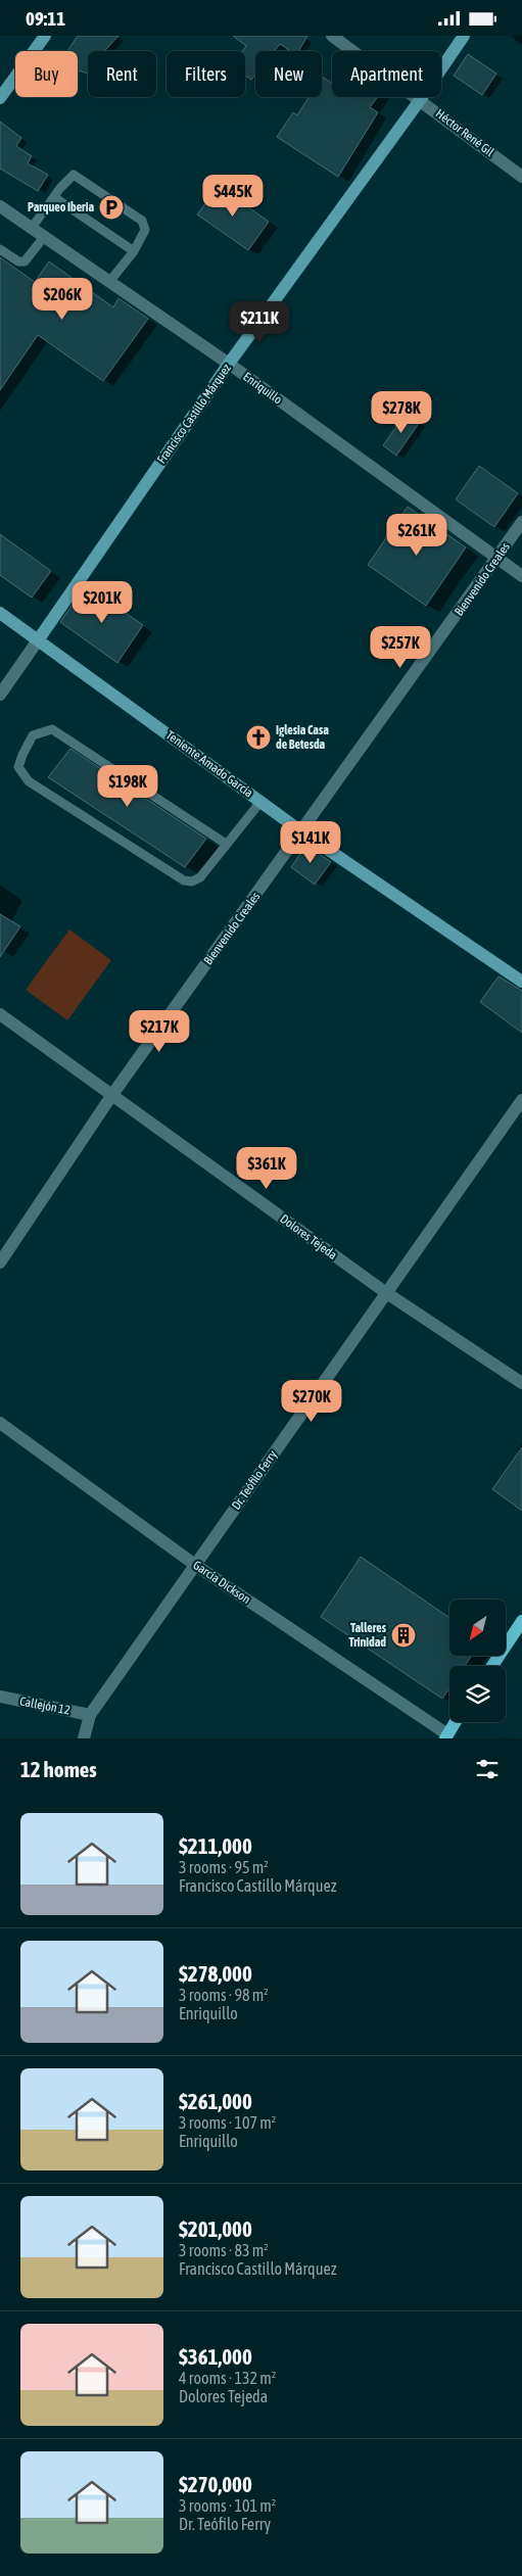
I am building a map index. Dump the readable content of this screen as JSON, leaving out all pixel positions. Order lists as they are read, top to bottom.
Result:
{
  "streets": {
    "main road": ["Francisco Castillo Márquez", "Teniente Amado García"],
    "street": [
      "Héctor René Gil",
      "Enriquillo",
      "Bienvenido Creales",
      "Dolores Tejeda",
      "Dr. Teófilo Ferry",
      "García Dickson",
      "Callejón 12"
    ]
  },
  "crossings": [
    ["Héctor René Gil", "Francisco Castillo Márquez"],
    ["Enriquillo", "Francisco Castillo Márquez"],
    ["Enriquillo", "Bienvenido Creales"],
    ["Francisco Castillo Márquez", "Teniente Amado García"],
    ["Bienvenido Creales", "Teniente Amado García"],
    ["Bienvenido Creales", "Dolores Tejeda"],
    ["Dolores Tejeda", "Dr. Teófilo Ferry"],
    ["Dr. Teófilo Ferry", "García Dickson"],
    ["Dr. Teófilo Ferry", "Callejón 12"]
  ],
  "places": {
    "parking": ["Parqueo Iberia"],
    "church": ["Iglesia Casa de Betesda"],
    "building": ["Talleres Trinidad"]
  },
  "north": "bottom left",
  "page": {
    "status": "09:11",
    "chip": [
      "Buy",
      "Rent",
      "Filters",
      "New",
      "Apartment"
    ],
    "price": [
      "$445K",
      "$206K",
      "$211K",
      "$278K",
      "$261K",
      "$201K",
      "$257K",
      "$198K",
      "$141K",
      "$217K",
      "$361K",
      "$270K"
    ],
    "heading": "12 homes",
    "list": [
      {
        "name": "$211,000",
        "note": "3 rooms · 95 m² · Francisco Castillo Márquez"
      },
      {
        "name": "$278,000",
        "note": "3 rooms · 98 m² · Enriquillo"
      },
      {
        "name": "$261,000",
        "note": "3 rooms · 107 m² · Enriquillo"
      },
      {
        "name": "$201,000",
        "note": "3 rooms · 83 m² · Francisco Castillo Márquez"
      },
      {
        "name": "$361,000",
        "note": "4 rooms · 132 m² · Dolores Tejeda"
      },
      {
        "name": "$270,000",
        "note": "3 rooms · 101 m² · Dr. Teófilo Ferry"
      }
    ]
  }
}
